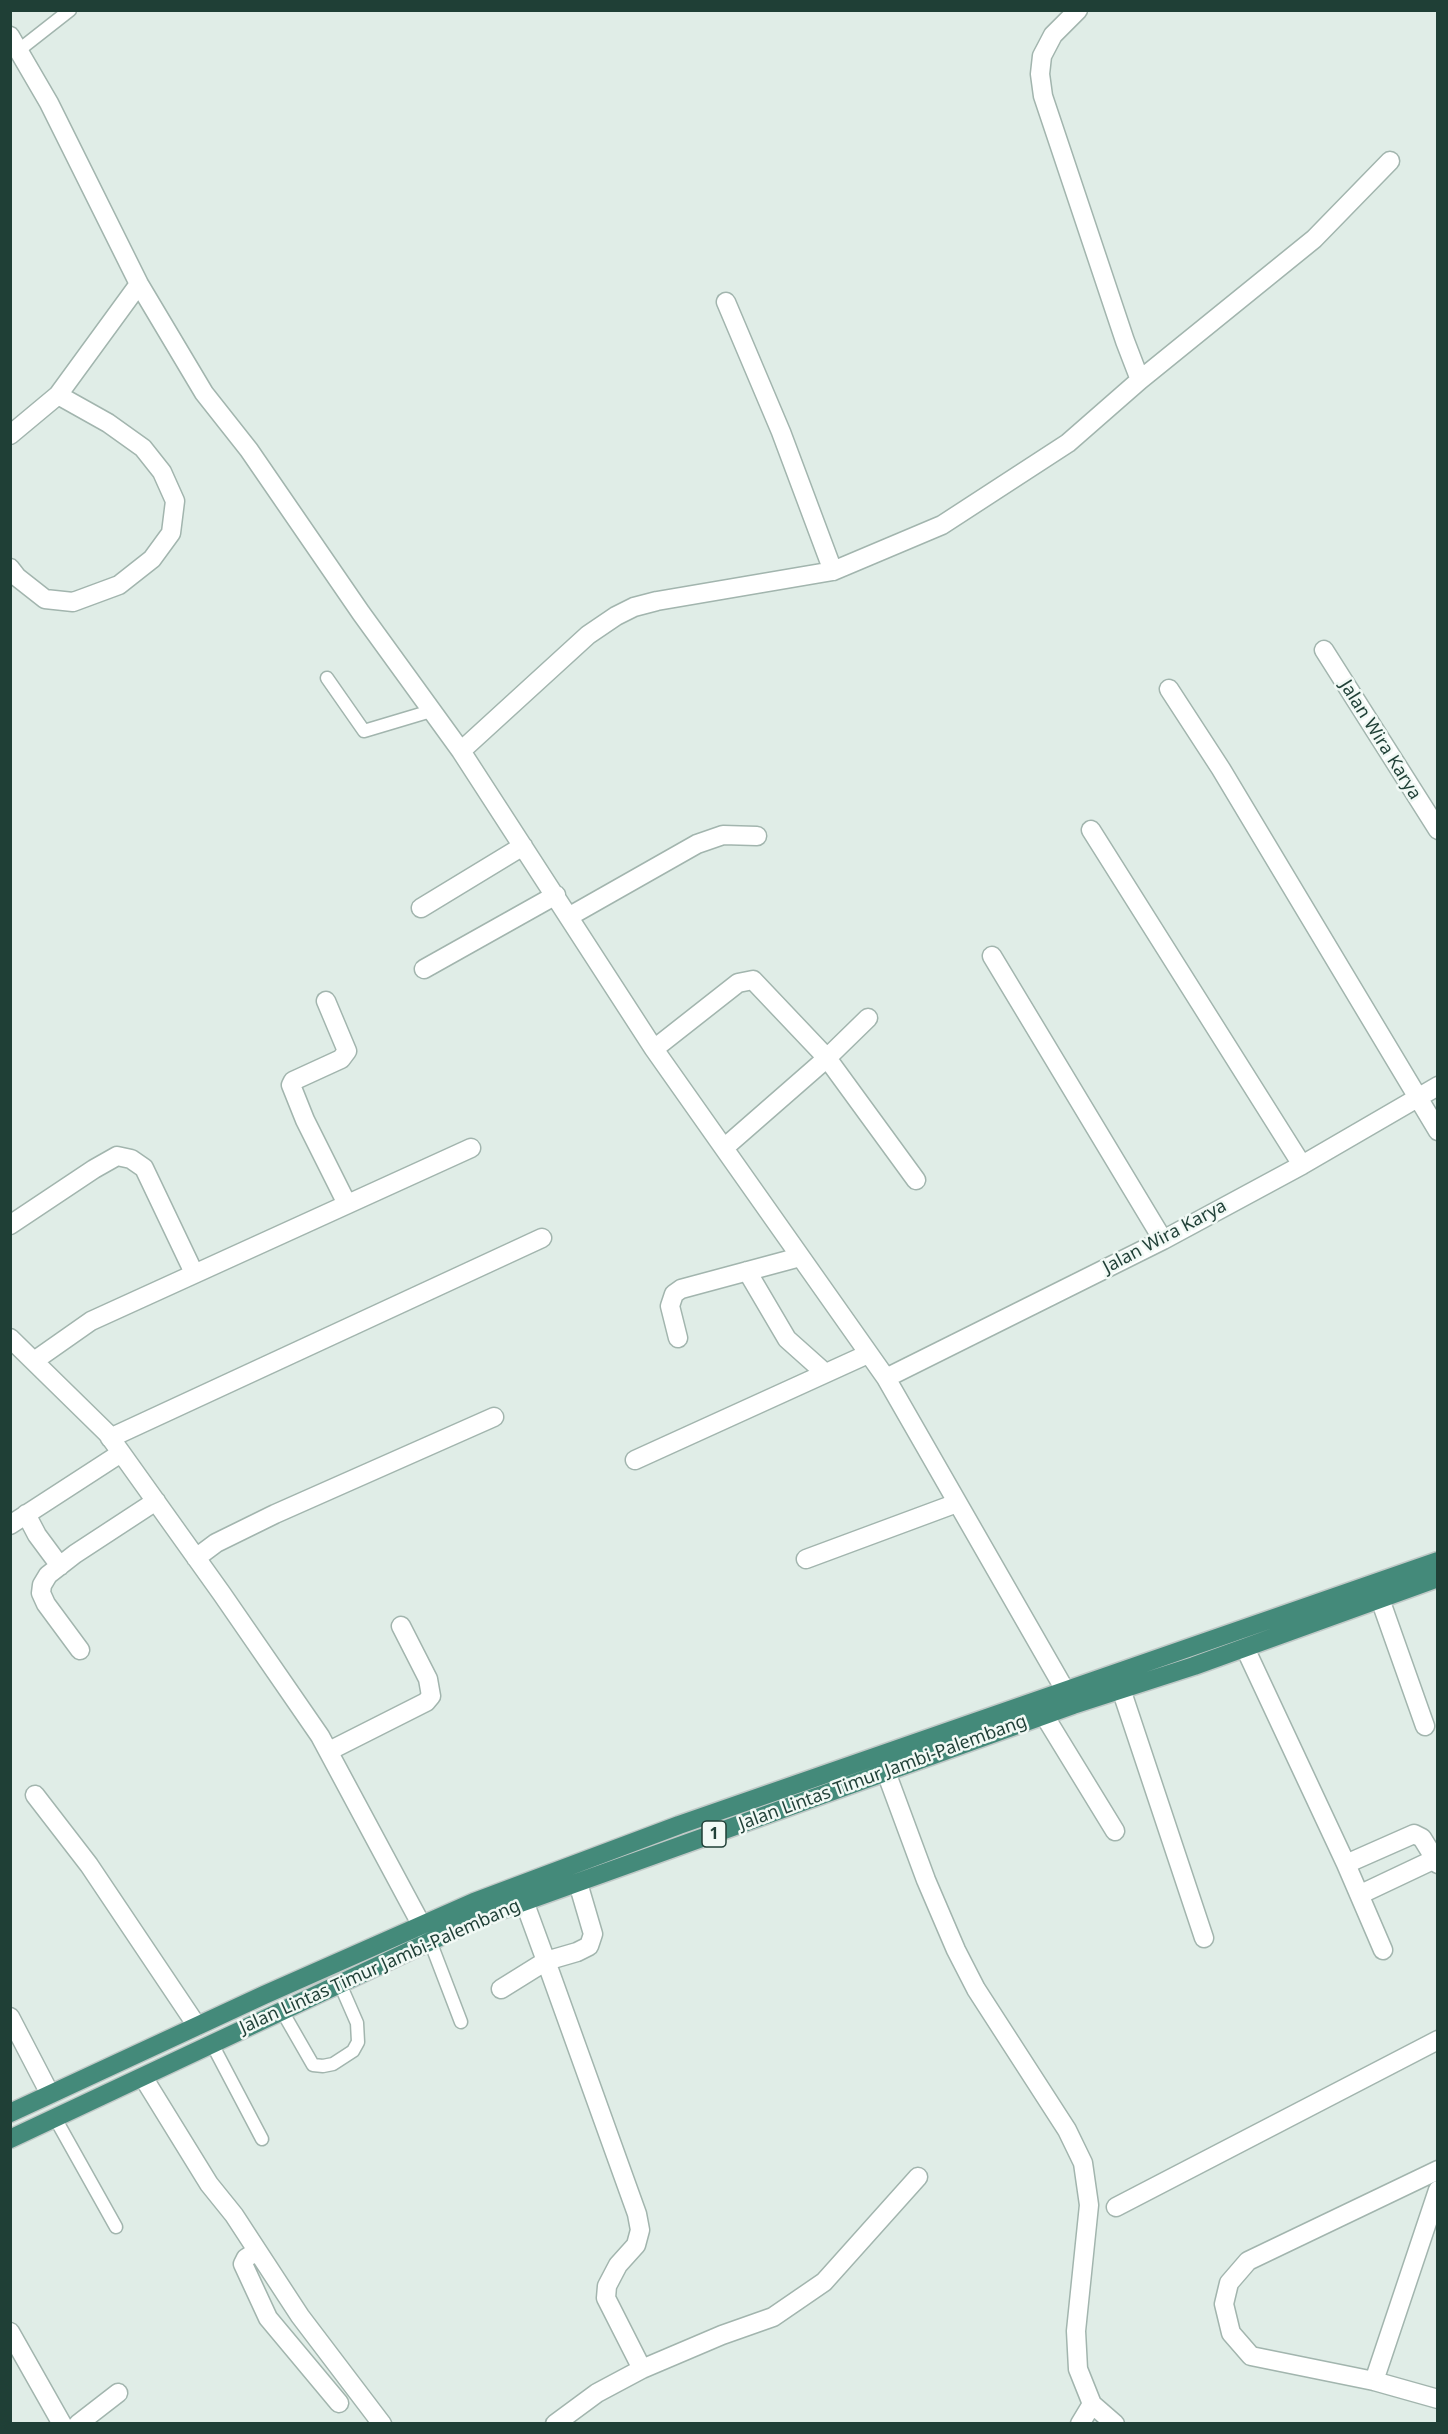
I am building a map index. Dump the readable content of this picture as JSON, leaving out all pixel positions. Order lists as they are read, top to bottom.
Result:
{
  "streets": {
    "highway": ["Jalan Lintas Timur Jambi-Palembang", "1"],
    "street": ["Jalan Wira Karya"]
  }
}
